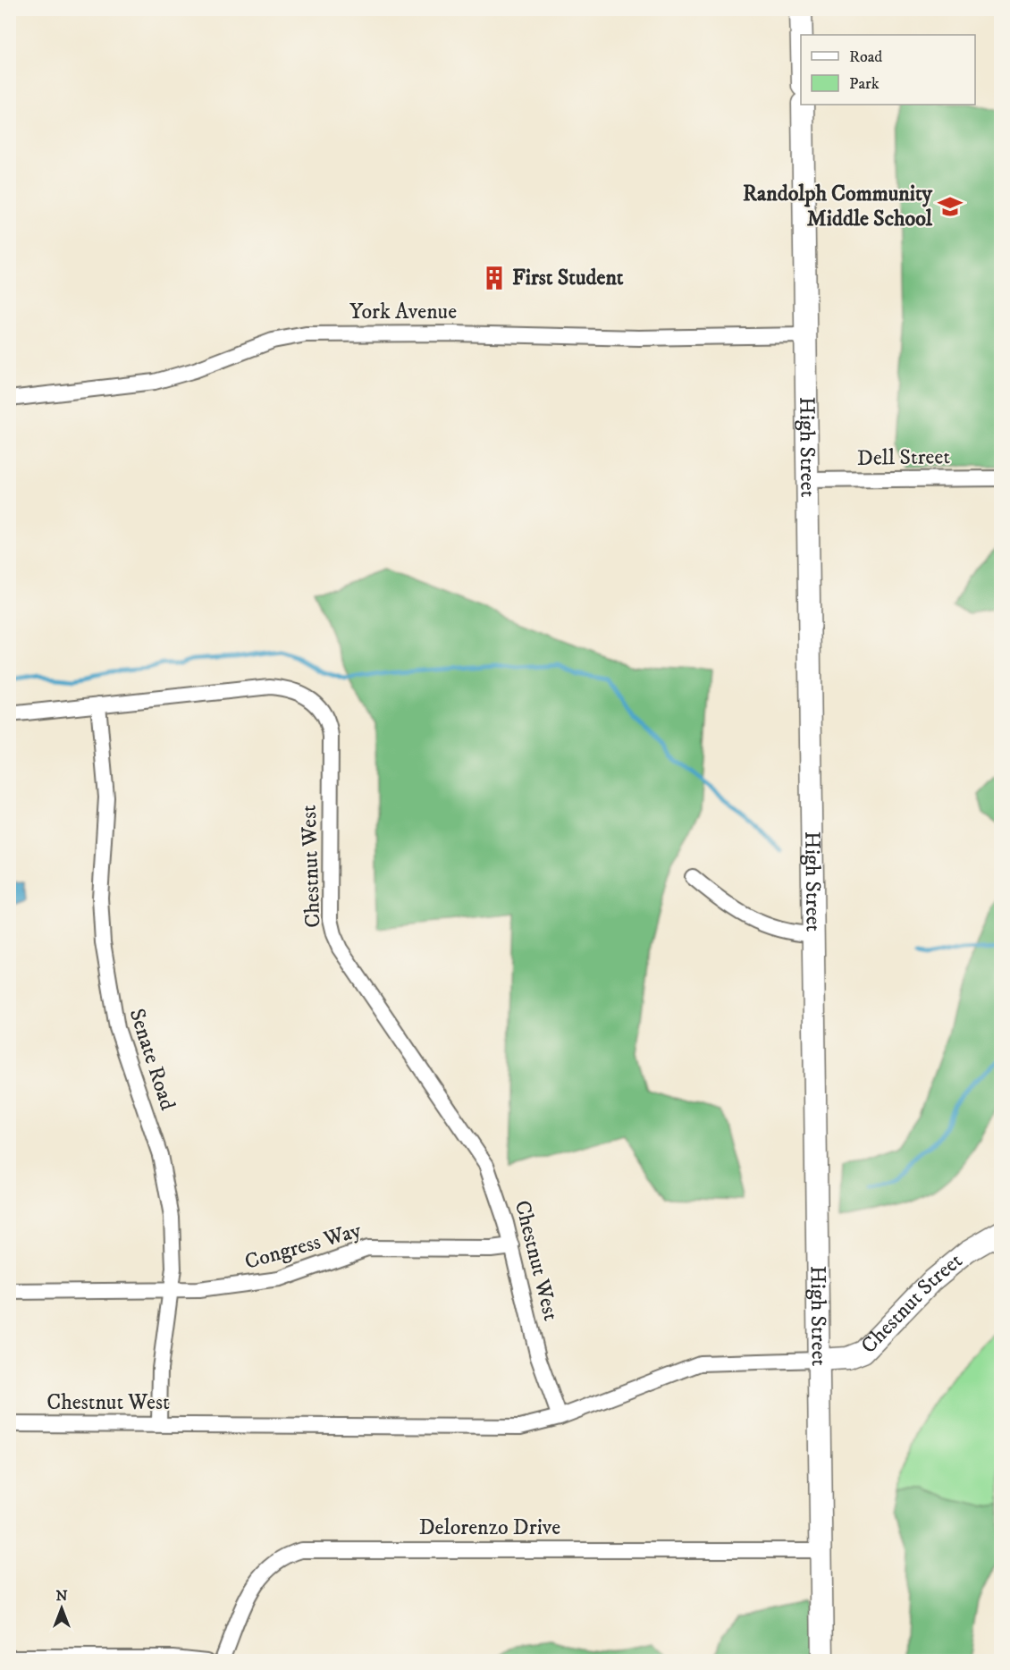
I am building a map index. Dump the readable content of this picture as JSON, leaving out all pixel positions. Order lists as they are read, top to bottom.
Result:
{
  "streets": {
    "main road": ["High Street", "Chestnut Street"],
    "street": [
      "York Avenue",
      "Dell Street",
      "Chestnut West",
      "Senate Road",
      "Congress Way",
      "Delorenzo Drive"
    ]
  },
  "crossings": [
    ["York Avenue", "High Street"],
    ["High Street", "Dell Street"],
    ["High Street", "Chestnut West"],
    ["High Street", "Chestnut Street"],
    ["High Street", "Delorenzo Drive"],
    ["Chestnut West", "Senate Road"],
    ["Chestnut West", "Congress Way"],
    ["Chestnut West", "Chestnut Street"],
    ["Senate Road", "Congress Way"]
  ],
  "places": {
    "school or university": ["Randolph Community Middle School"],
    "building": ["First Student"]
  },
  "legend": ["Road", "Park"],
  "north": "top"
}
